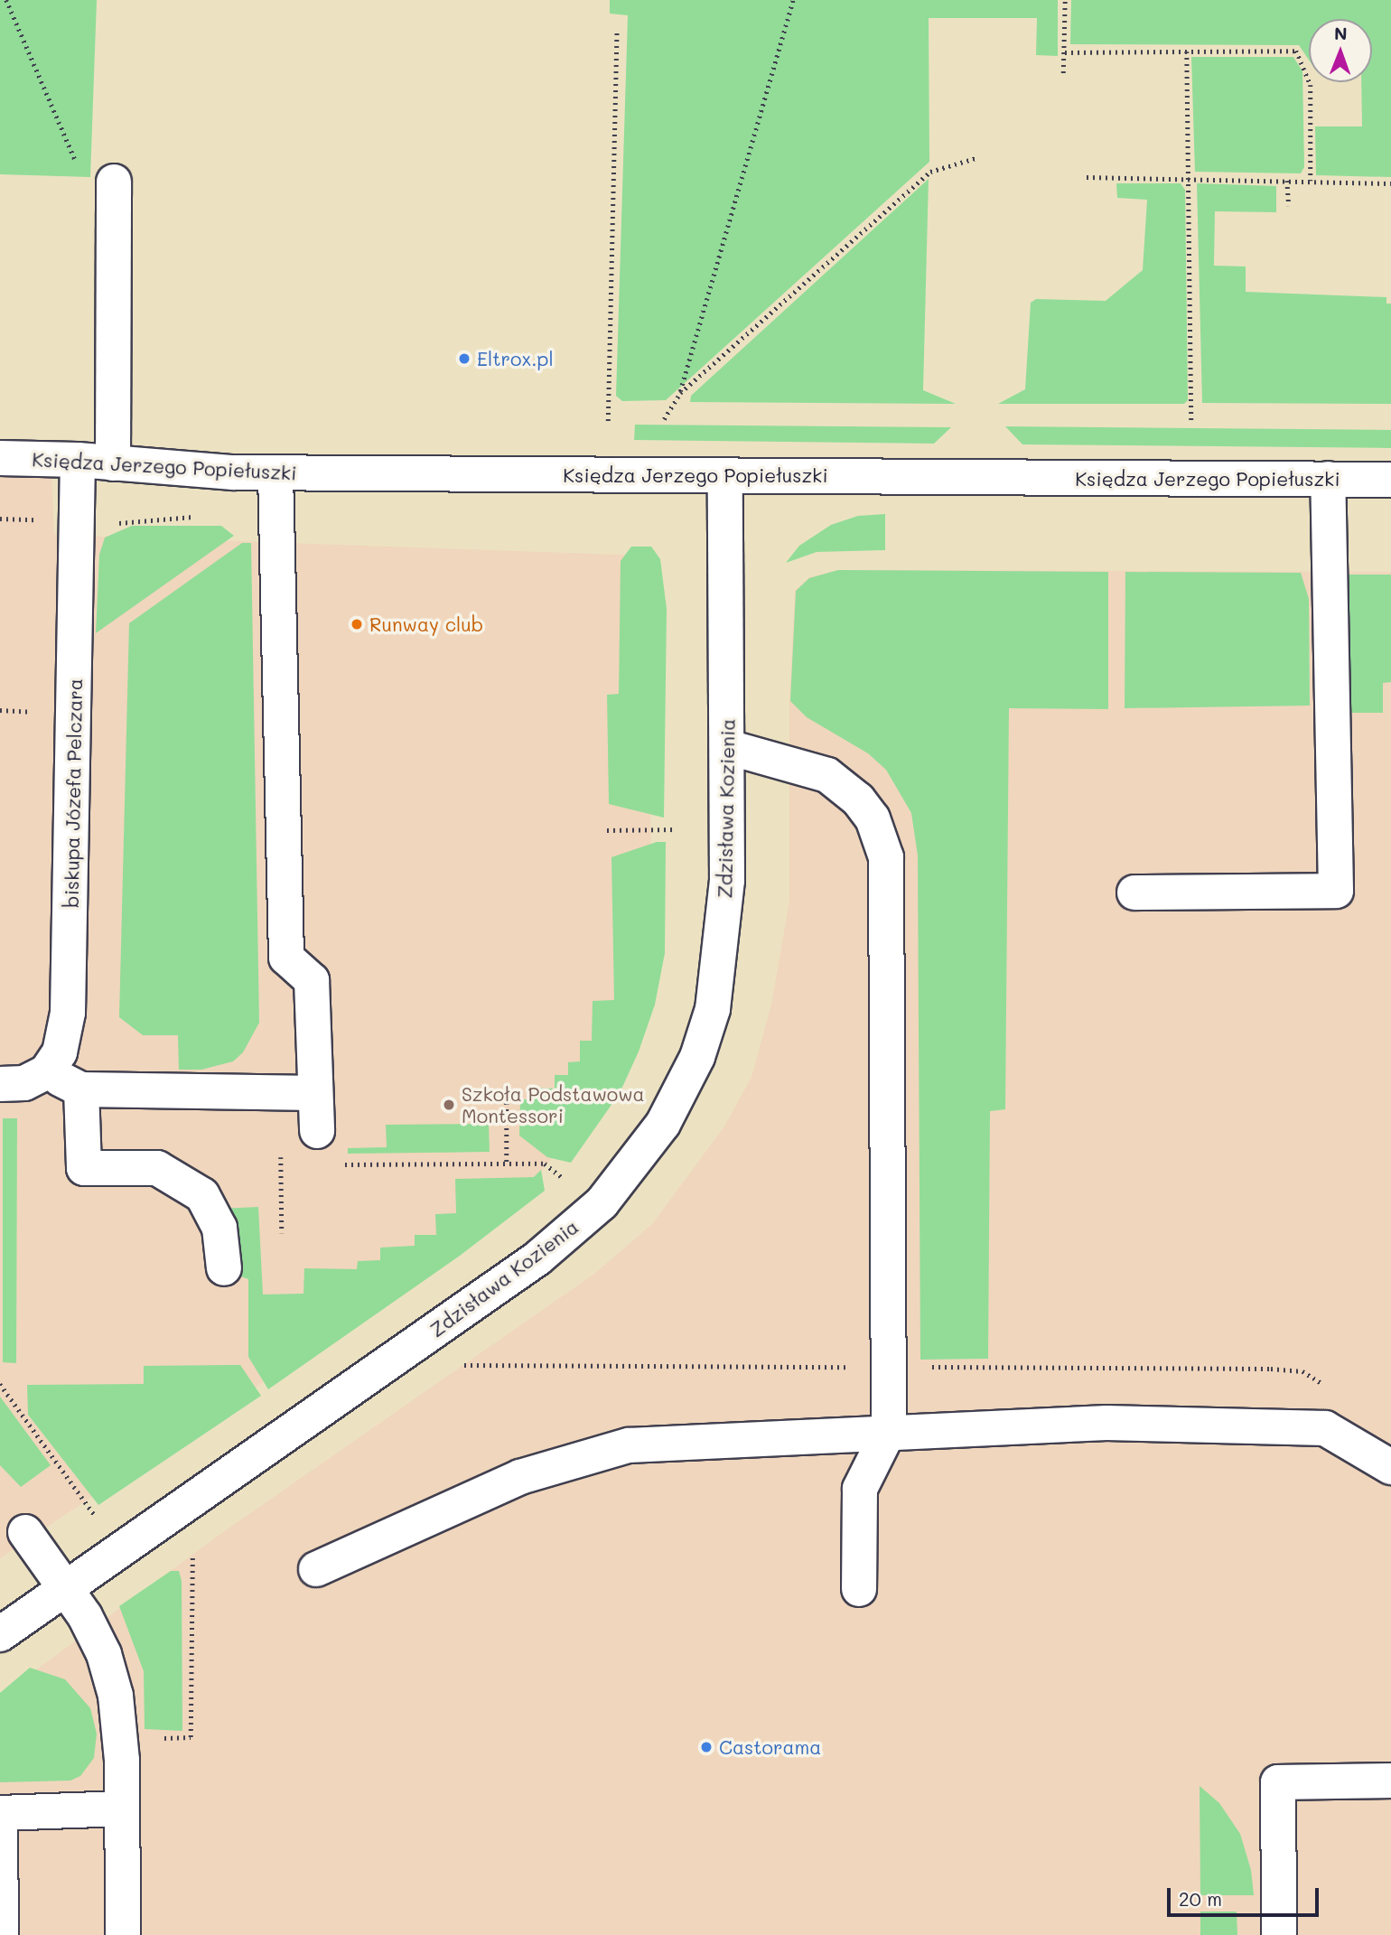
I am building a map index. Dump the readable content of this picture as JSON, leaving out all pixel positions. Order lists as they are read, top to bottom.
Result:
{
  "streets": {
    "street": ["Księdza Jerzego Popiełuszki", "biskupa Józefa Pelczara", "Zdzisława Kozienia"]
  },
  "crossings": [
    ["Księdza Jerzego Popiełuszki", "biskupa Józefa Pelczara"],
    ["Księdza Jerzego Popiełuszki", "Zdzisława Kozienia"]
  ],
  "places": [
    "Eltrox.pl",
    "Runway club",
    "Szkoła Podstawowa Montessori",
    "Castorama"
  ],
  "scale_bar": "20 m",
  "north": "top"
}
